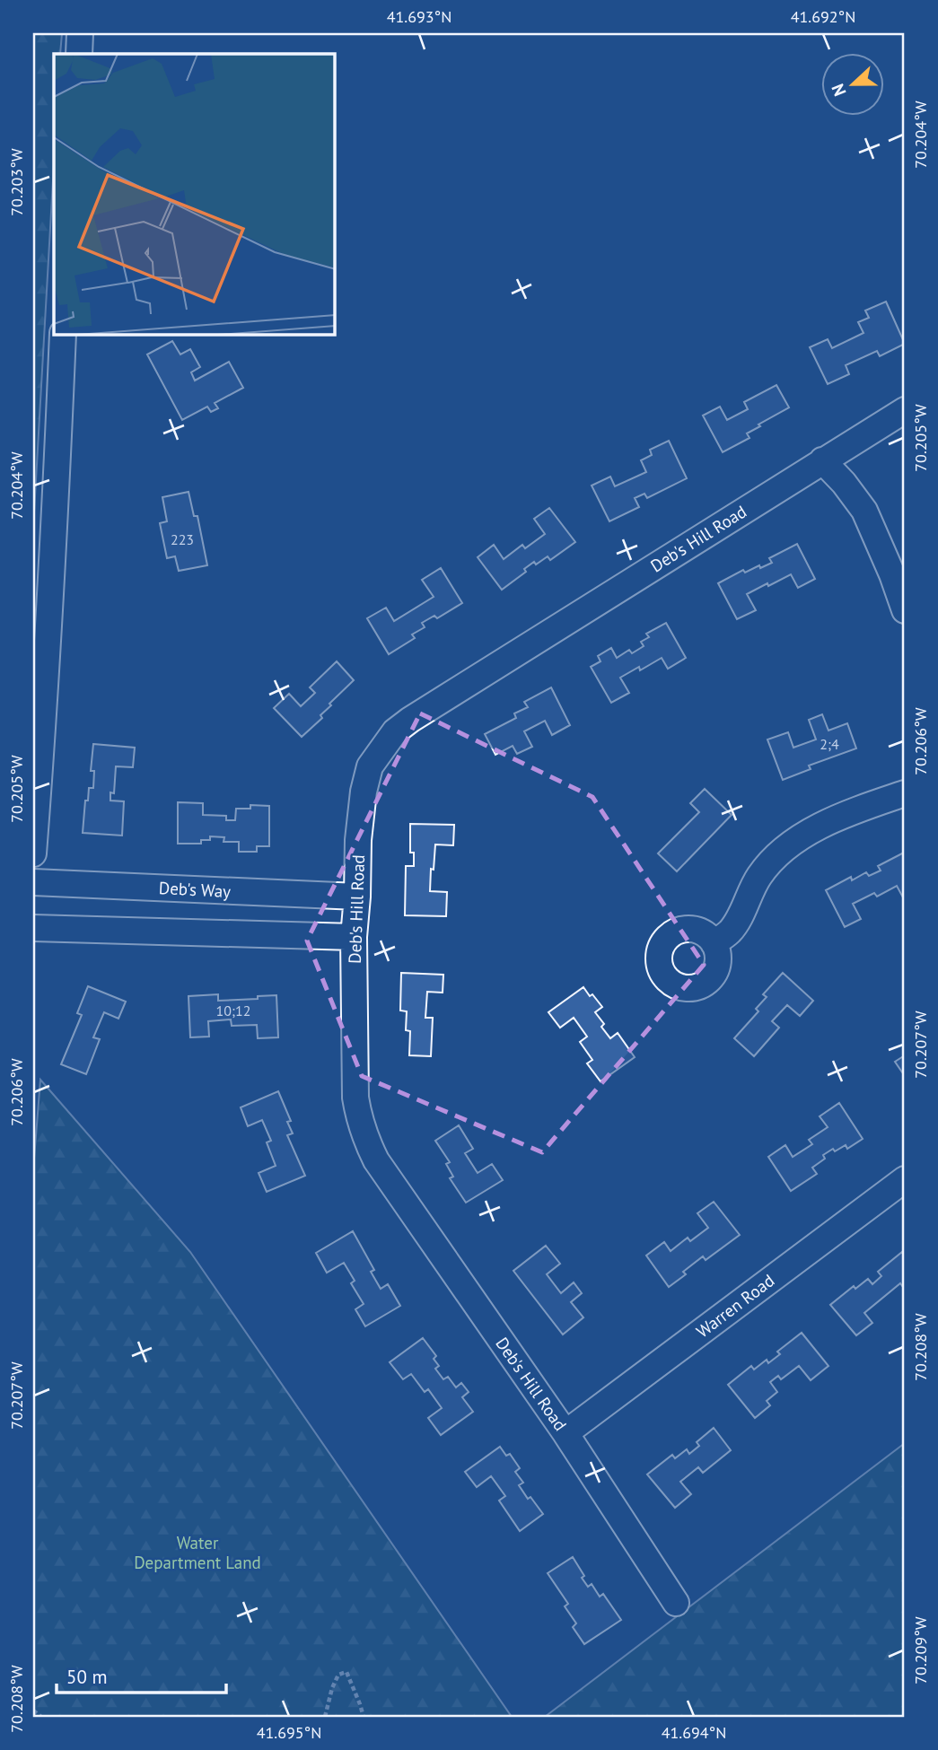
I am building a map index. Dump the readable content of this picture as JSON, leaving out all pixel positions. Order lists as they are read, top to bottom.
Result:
{
  "streets": {
    "street": ["Deb's Hill Road", "Deb's Way", "Warren Road"]
  },
  "crossings": [
    ["Deb's Hill Road", "Deb's Way"],
    ["Deb's Hill Road", "Warren Road"]
  ],
  "parks": ["Water Department Land"],
  "house_numbers": ["223", "2;4", "10;12"],
  "scale_bar": "50 m",
  "north": "left",
  "coordinates": [
    "41.693°N",
    "41.692°N",
    "70.204°W",
    "70.203°W",
    "70.205°W",
    "70.206°W",
    "70.207°W",
    "70.208°W",
    "70.209°W",
    "41.695°N",
    "41.694°N"
  ]
}
